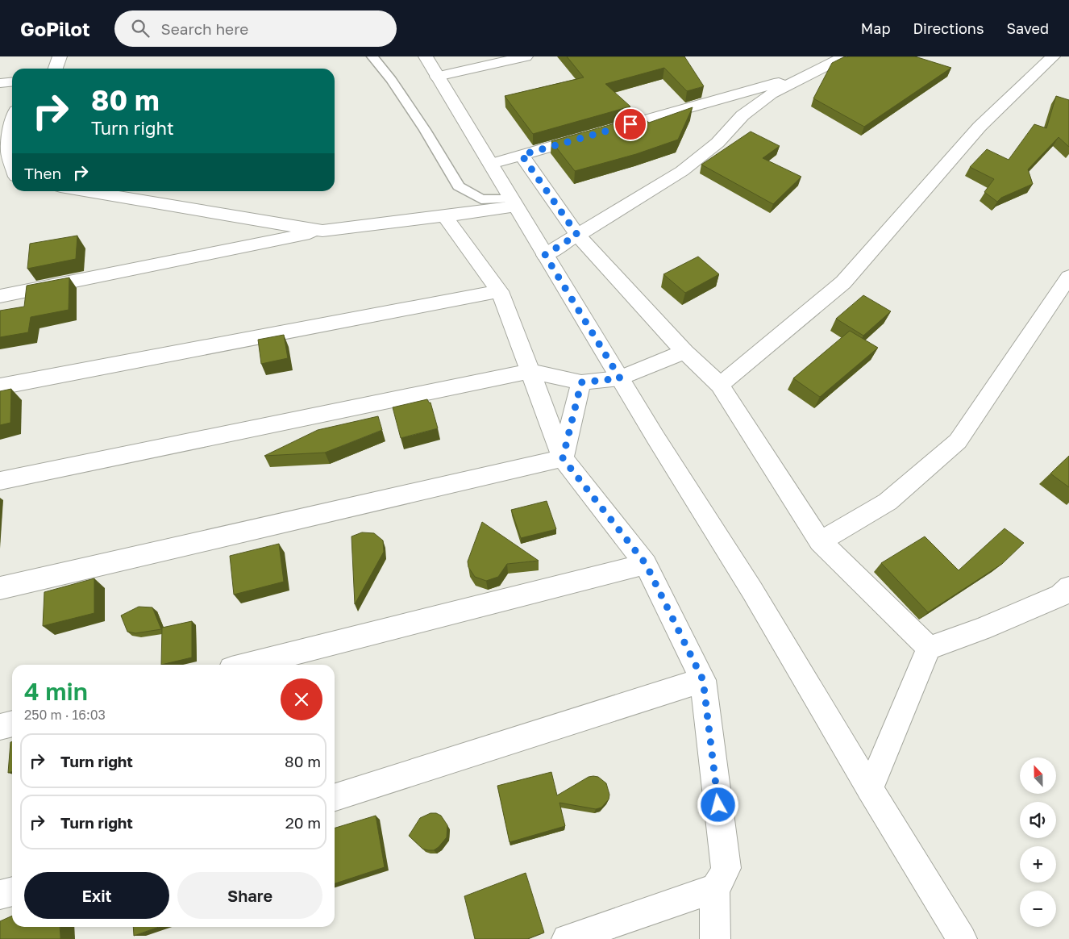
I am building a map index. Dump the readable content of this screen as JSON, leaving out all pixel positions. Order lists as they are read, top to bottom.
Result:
{
  "north": "top",
  "page": {
    "header": "GoPilot",
    "search": "Search here",
    "nav": ["Map", "Directions", "Saved"],
    "turn": ["80 m", "Turn right"],
    "then": "Then",
    "heading": ["4 min", "250 m · 16:03"],
    "list": [
      {
        "name": "Turn right",
        "value": "80 m"
      },
      {
        "name": "Turn right",
        "value": "20 m"
      }
    ],
    "map_buttons": ["+", "−"],
    "buttons": ["Exit", "Share"]
  }
}
